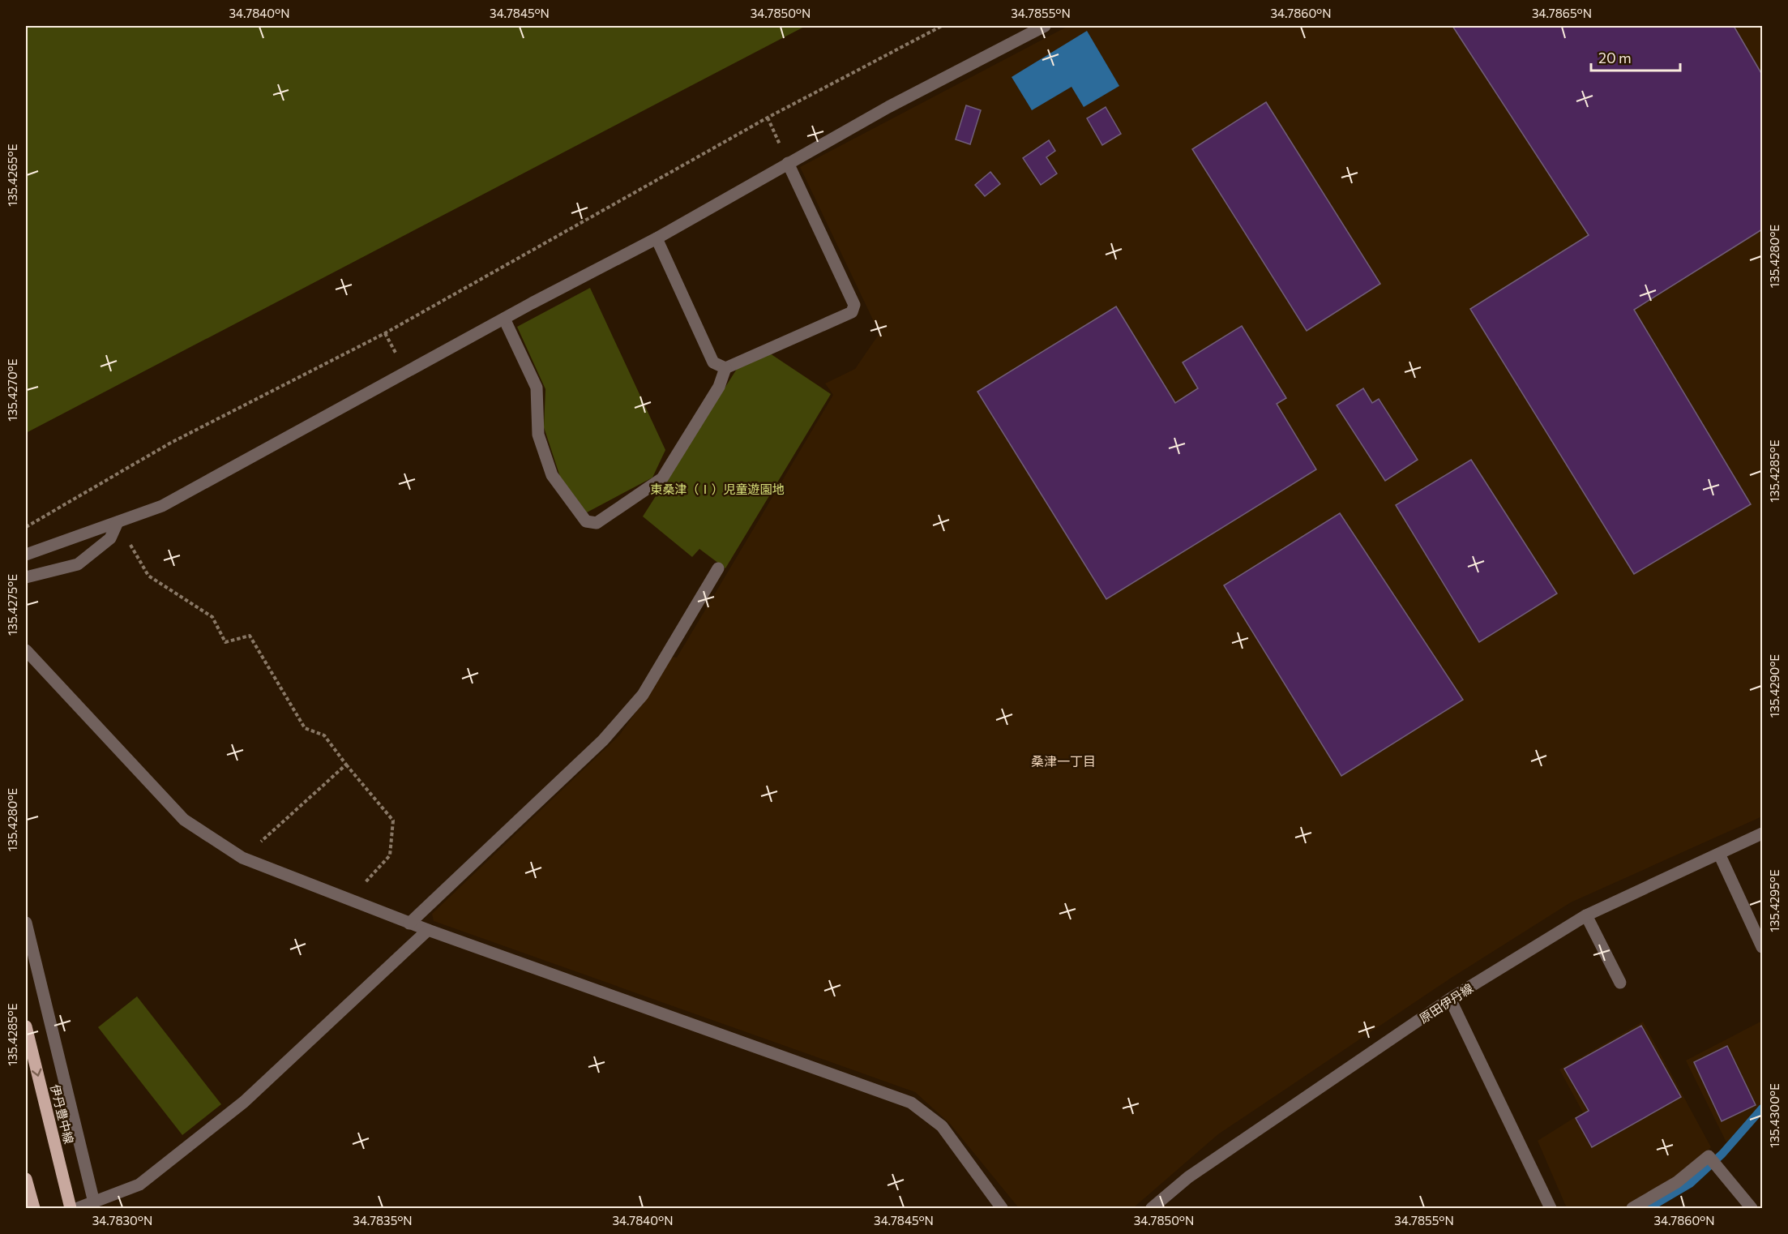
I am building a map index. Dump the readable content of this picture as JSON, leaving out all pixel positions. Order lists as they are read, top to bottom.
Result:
{
  "streets": {
    "main road": ["伊丹豊中線"],
    "street": ["原田伊丹線"]
  },
  "one_way": ["伊丹豊中線"],
  "districts": ["桑津一丁目"],
  "parks": ["東桑津（Ⅰ）児童遊園地"],
  "scale_bar": "20 m",
  "coordinates": [
    "34.7840°N",
    "34.7845°N",
    "34.7850°N",
    "34.7855°N",
    "34.7860°N",
    "34.7865°N",
    "135.4265°E",
    "135.4280°E",
    "135.4270°E",
    "135.4285°E",
    "135.4275°E",
    "135.4290°E",
    "135.4295°E",
    "135.4300°E",
    "34.7830°N",
    "34.7835°N"
  ]
}
